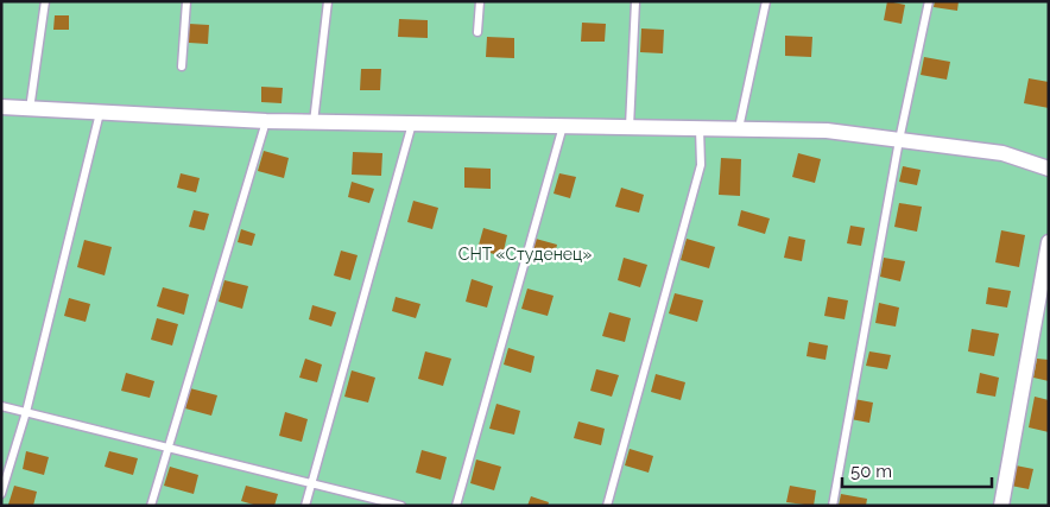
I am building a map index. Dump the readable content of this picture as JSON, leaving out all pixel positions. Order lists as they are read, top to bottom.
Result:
{
  "parks": ["СНТ «Студенец»"],
  "scale_bar": "50 m"
}
